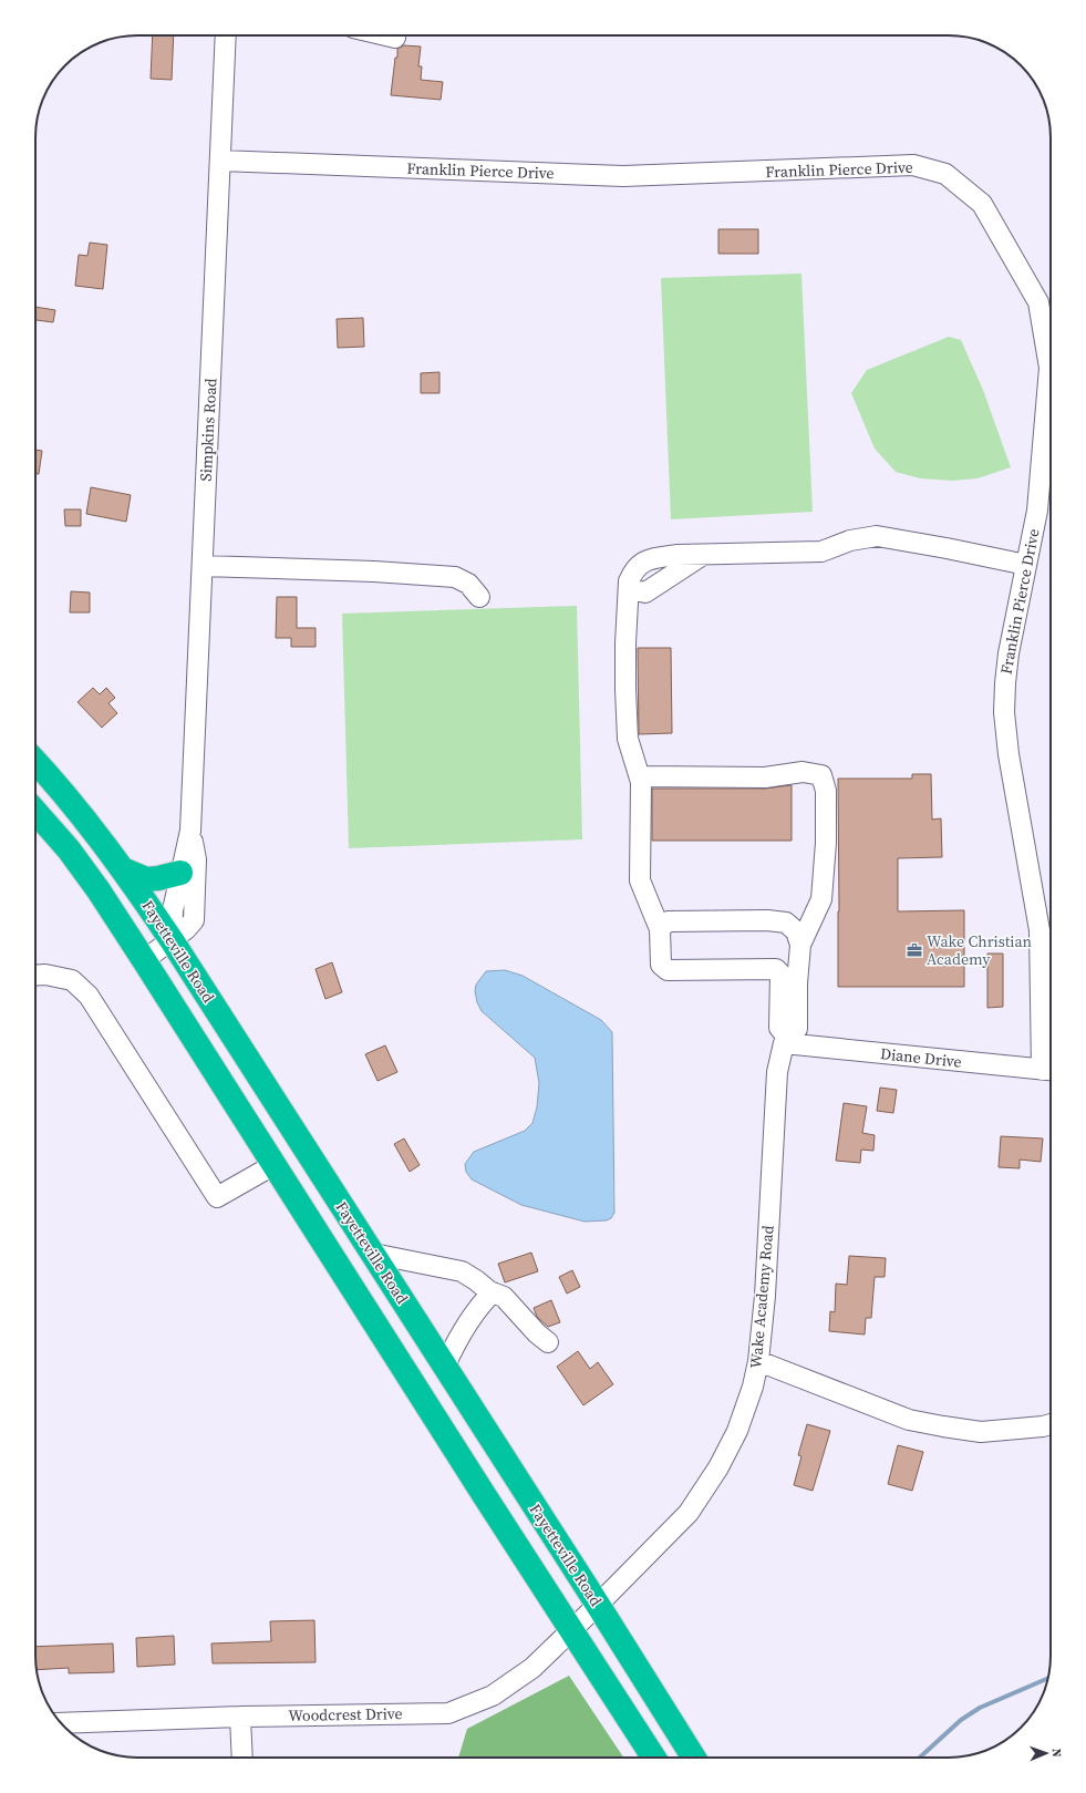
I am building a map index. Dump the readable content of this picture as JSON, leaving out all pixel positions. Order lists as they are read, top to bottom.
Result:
{
  "streets": {
    "highway": ["Fayetteville Road"],
    "street": [
      "Franklin Pierce Drive",
      "Simpkins Road",
      "Diane Drive",
      "Wake Academy Road",
      "Woodcrest Drive"
    ]
  },
  "crossings": [
    ["Franklin Pierce Drive", "Simpkins Road"],
    ["Franklin Pierce Drive", "Diane Drive"],
    ["Simpkins Road", "Fayetteville Road"],
    ["Fayetteville Road", "Wake Academy Road"],
    ["Fayetteville Road", "Woodcrest Drive"],
    ["Diane Drive", "Wake Academy Road"],
    ["Wake Academy Road", "Woodcrest Drive"]
  ],
  "places": {
    "office": ["Wake Christian Academy"]
  },
  "north": "right"
}
